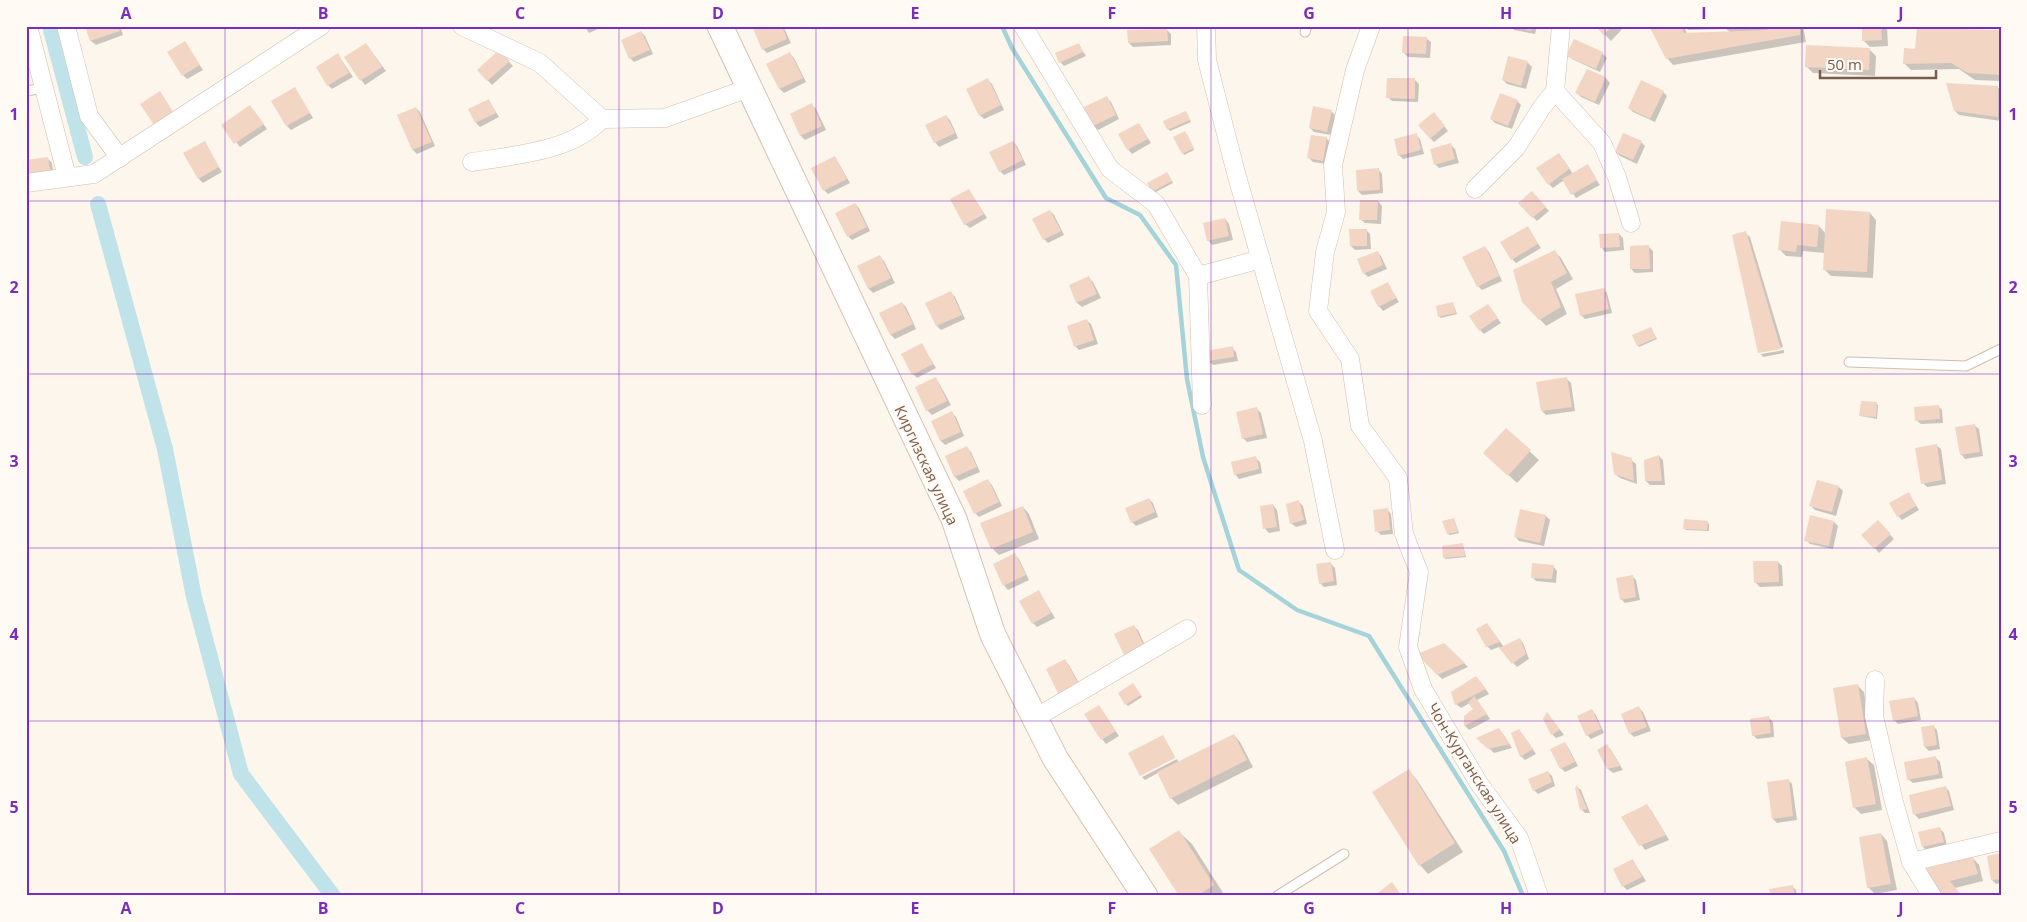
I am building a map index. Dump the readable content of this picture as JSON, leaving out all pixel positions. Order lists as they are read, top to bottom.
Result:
{
  "streets": {
    "main road": ["Киргизская улица"],
    "street": ["Чон-Курганская улица"]
  },
  "scale_bar": "50 m",
  "grid": {
    "columns": [
      "A",
      "B",
      "C",
      "D",
      "E",
      "F",
      "G",
      "H",
      "I",
      "J"
    ],
    "rows": [
      "1",
      "2",
      "3",
      "4",
      "5"
    ]
  }
}
